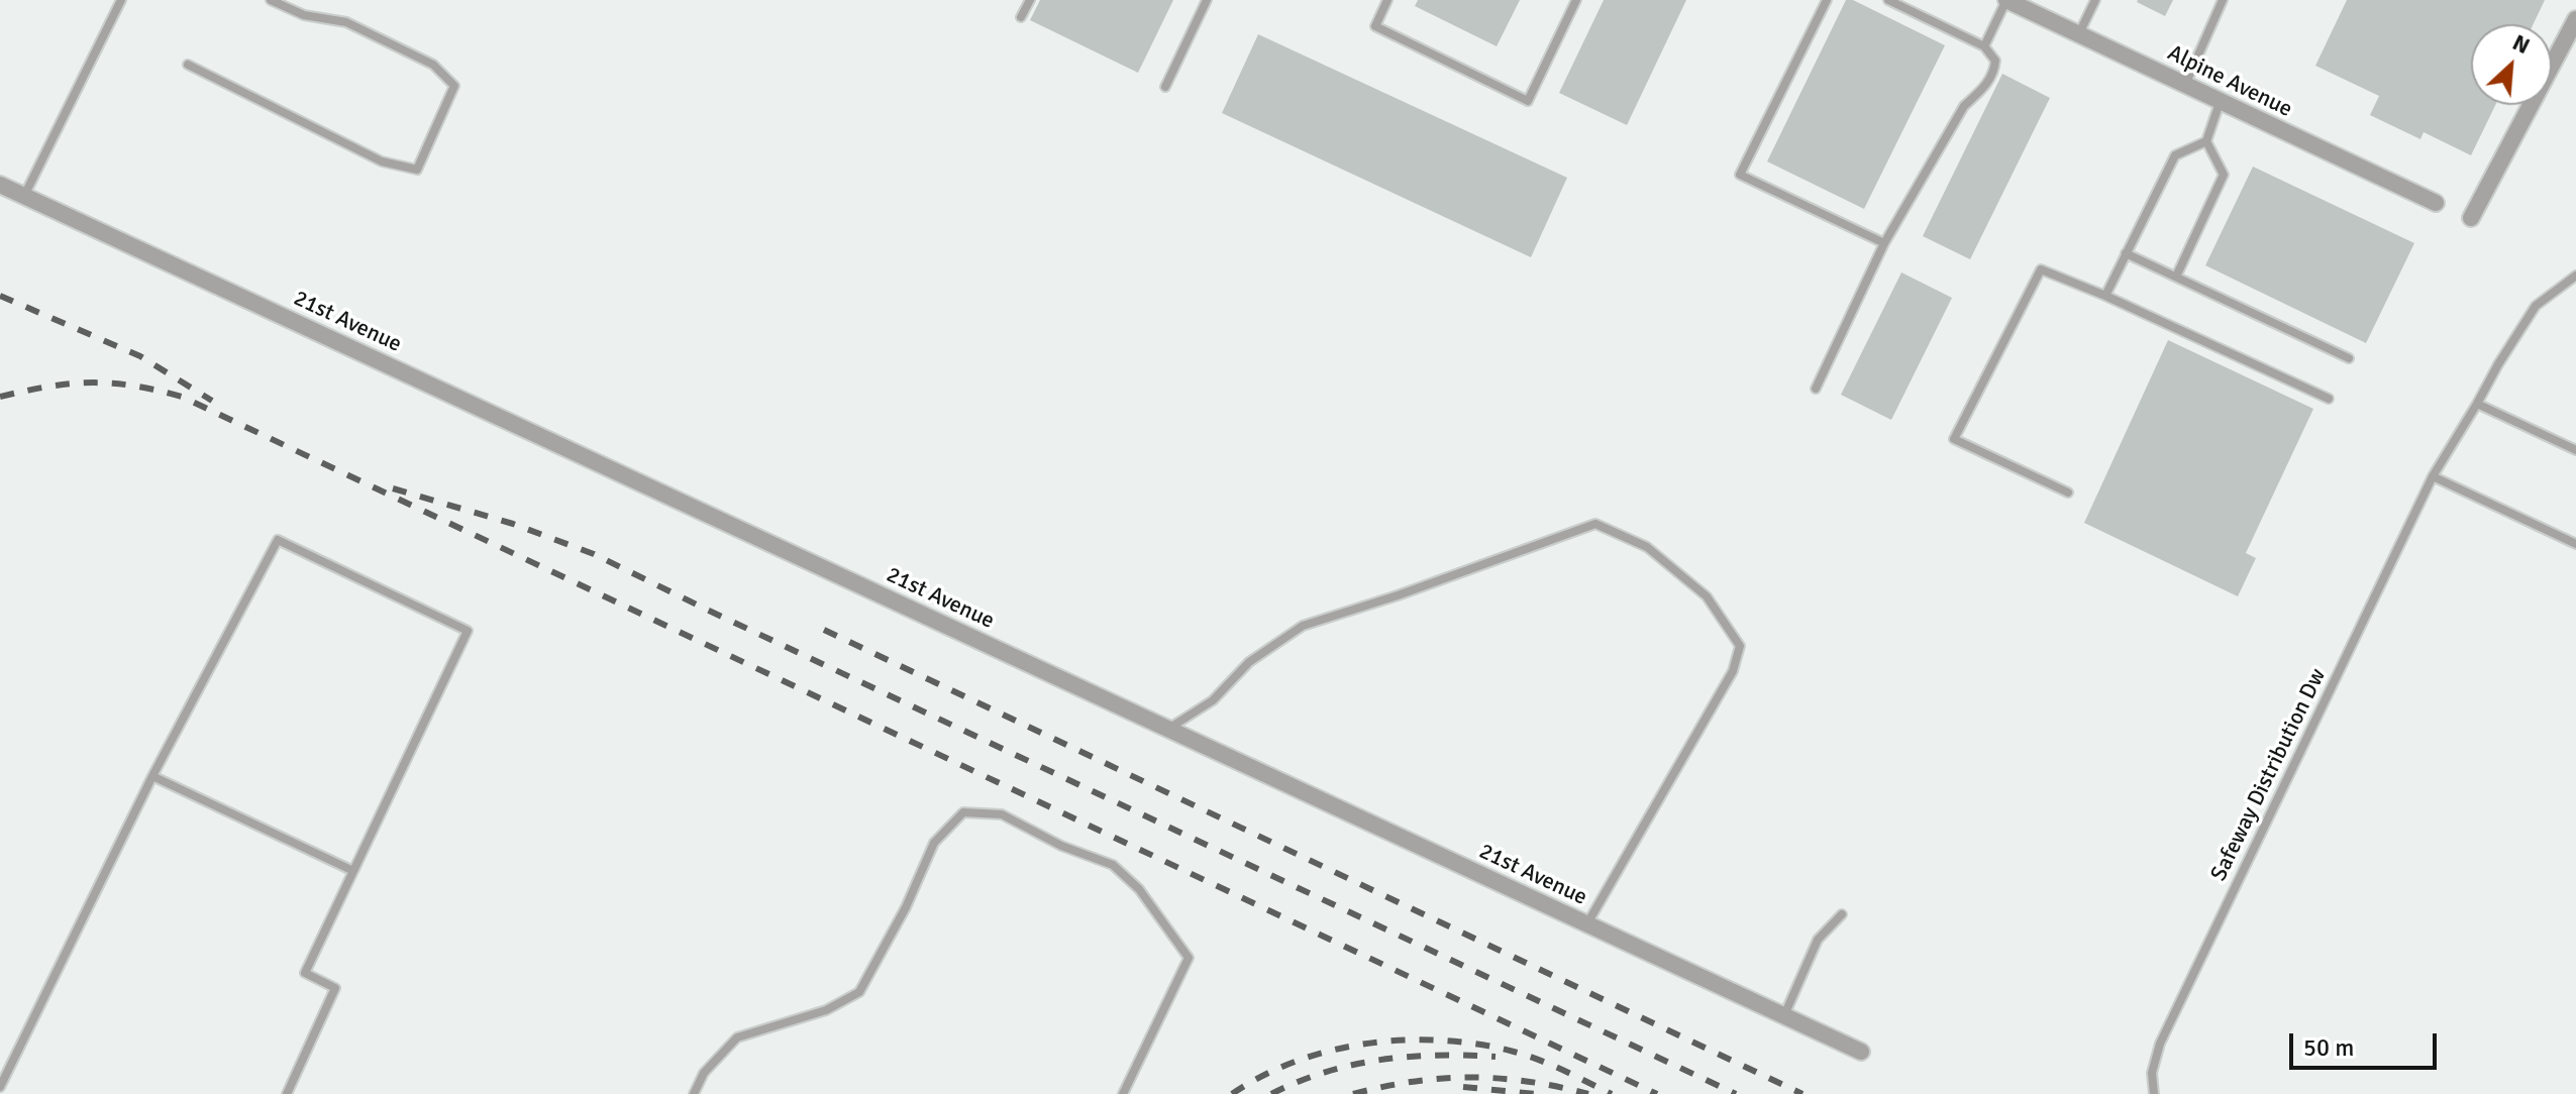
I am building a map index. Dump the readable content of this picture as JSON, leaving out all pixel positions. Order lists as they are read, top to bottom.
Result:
{
  "streets": {
    "street": ["Alpine Avenue", "21st Avenue"],
    "lane": ["Safeway Distribution Dw"]
  },
  "scale_bar": "50 m",
  "north": "top right"
}
